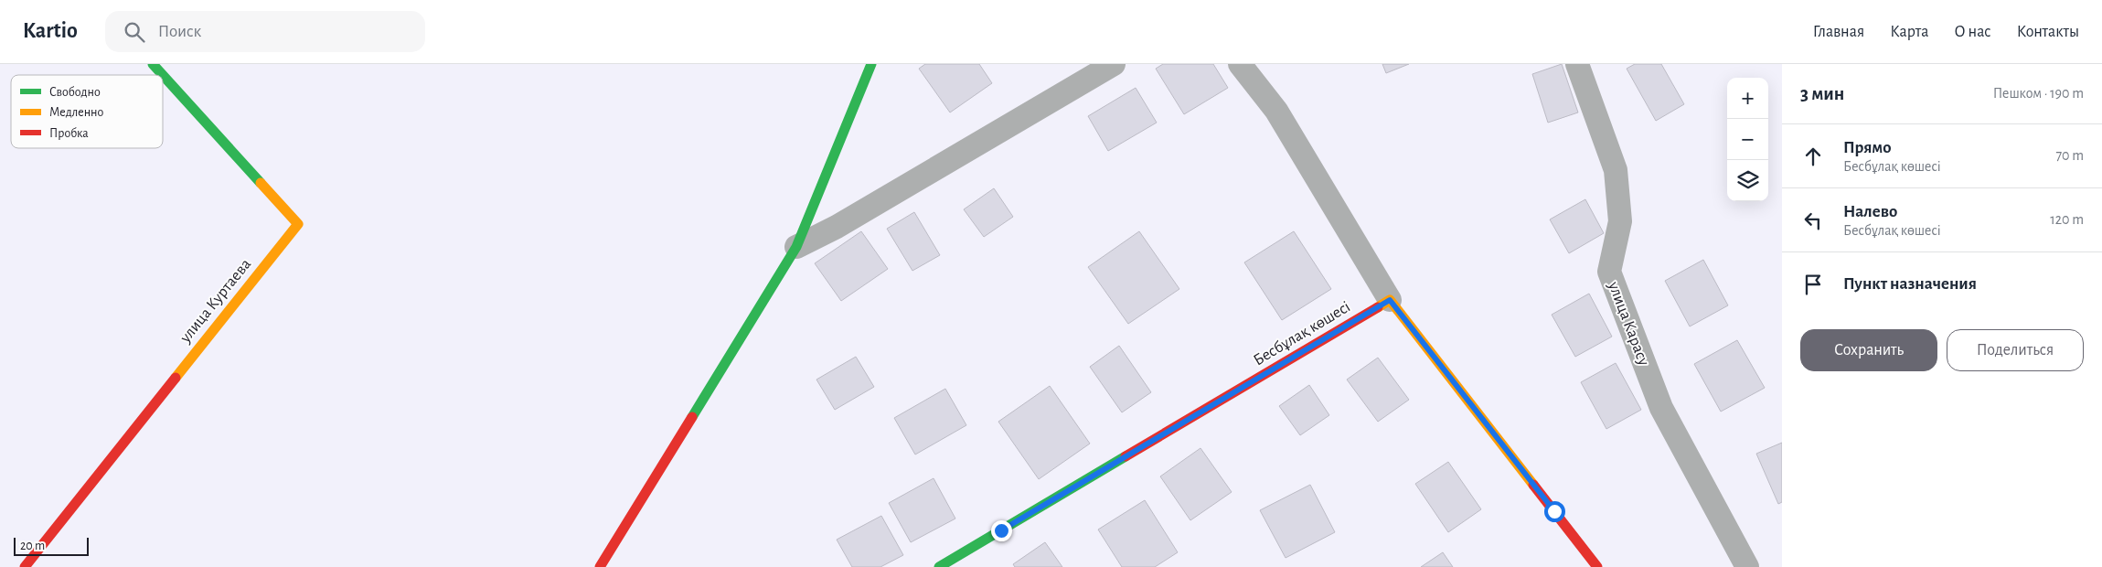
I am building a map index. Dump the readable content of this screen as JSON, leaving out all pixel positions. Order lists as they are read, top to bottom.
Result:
{
  "streets": {
    "street": ["улица Куртаева", "улица Карасу", "Бесбұлақ көшесі"]
  },
  "legend": ["Свободно", "Медленно", "Пробка"],
  "scale_bar": "20 m",
  "page": {
    "header": "Kartio",
    "search": "Поиск",
    "nav": [
      "Главная",
      "Карта",
      "О нас",
      "Контакты"
    ],
    "heading": ["3 мин", "Пешком · 190 m"],
    "map_buttons": ["+", "−"],
    "list": [
      ["Прямо", "Бесбұлақ көшесі", "70 m"],
      ["Налево", "Бесбұлақ көшесі", "120 m"],
      "Пункт назначения"
    ],
    "buttons": ["Сохранить", "Поделиться"],
    "scale": "20 m"
  }
}
